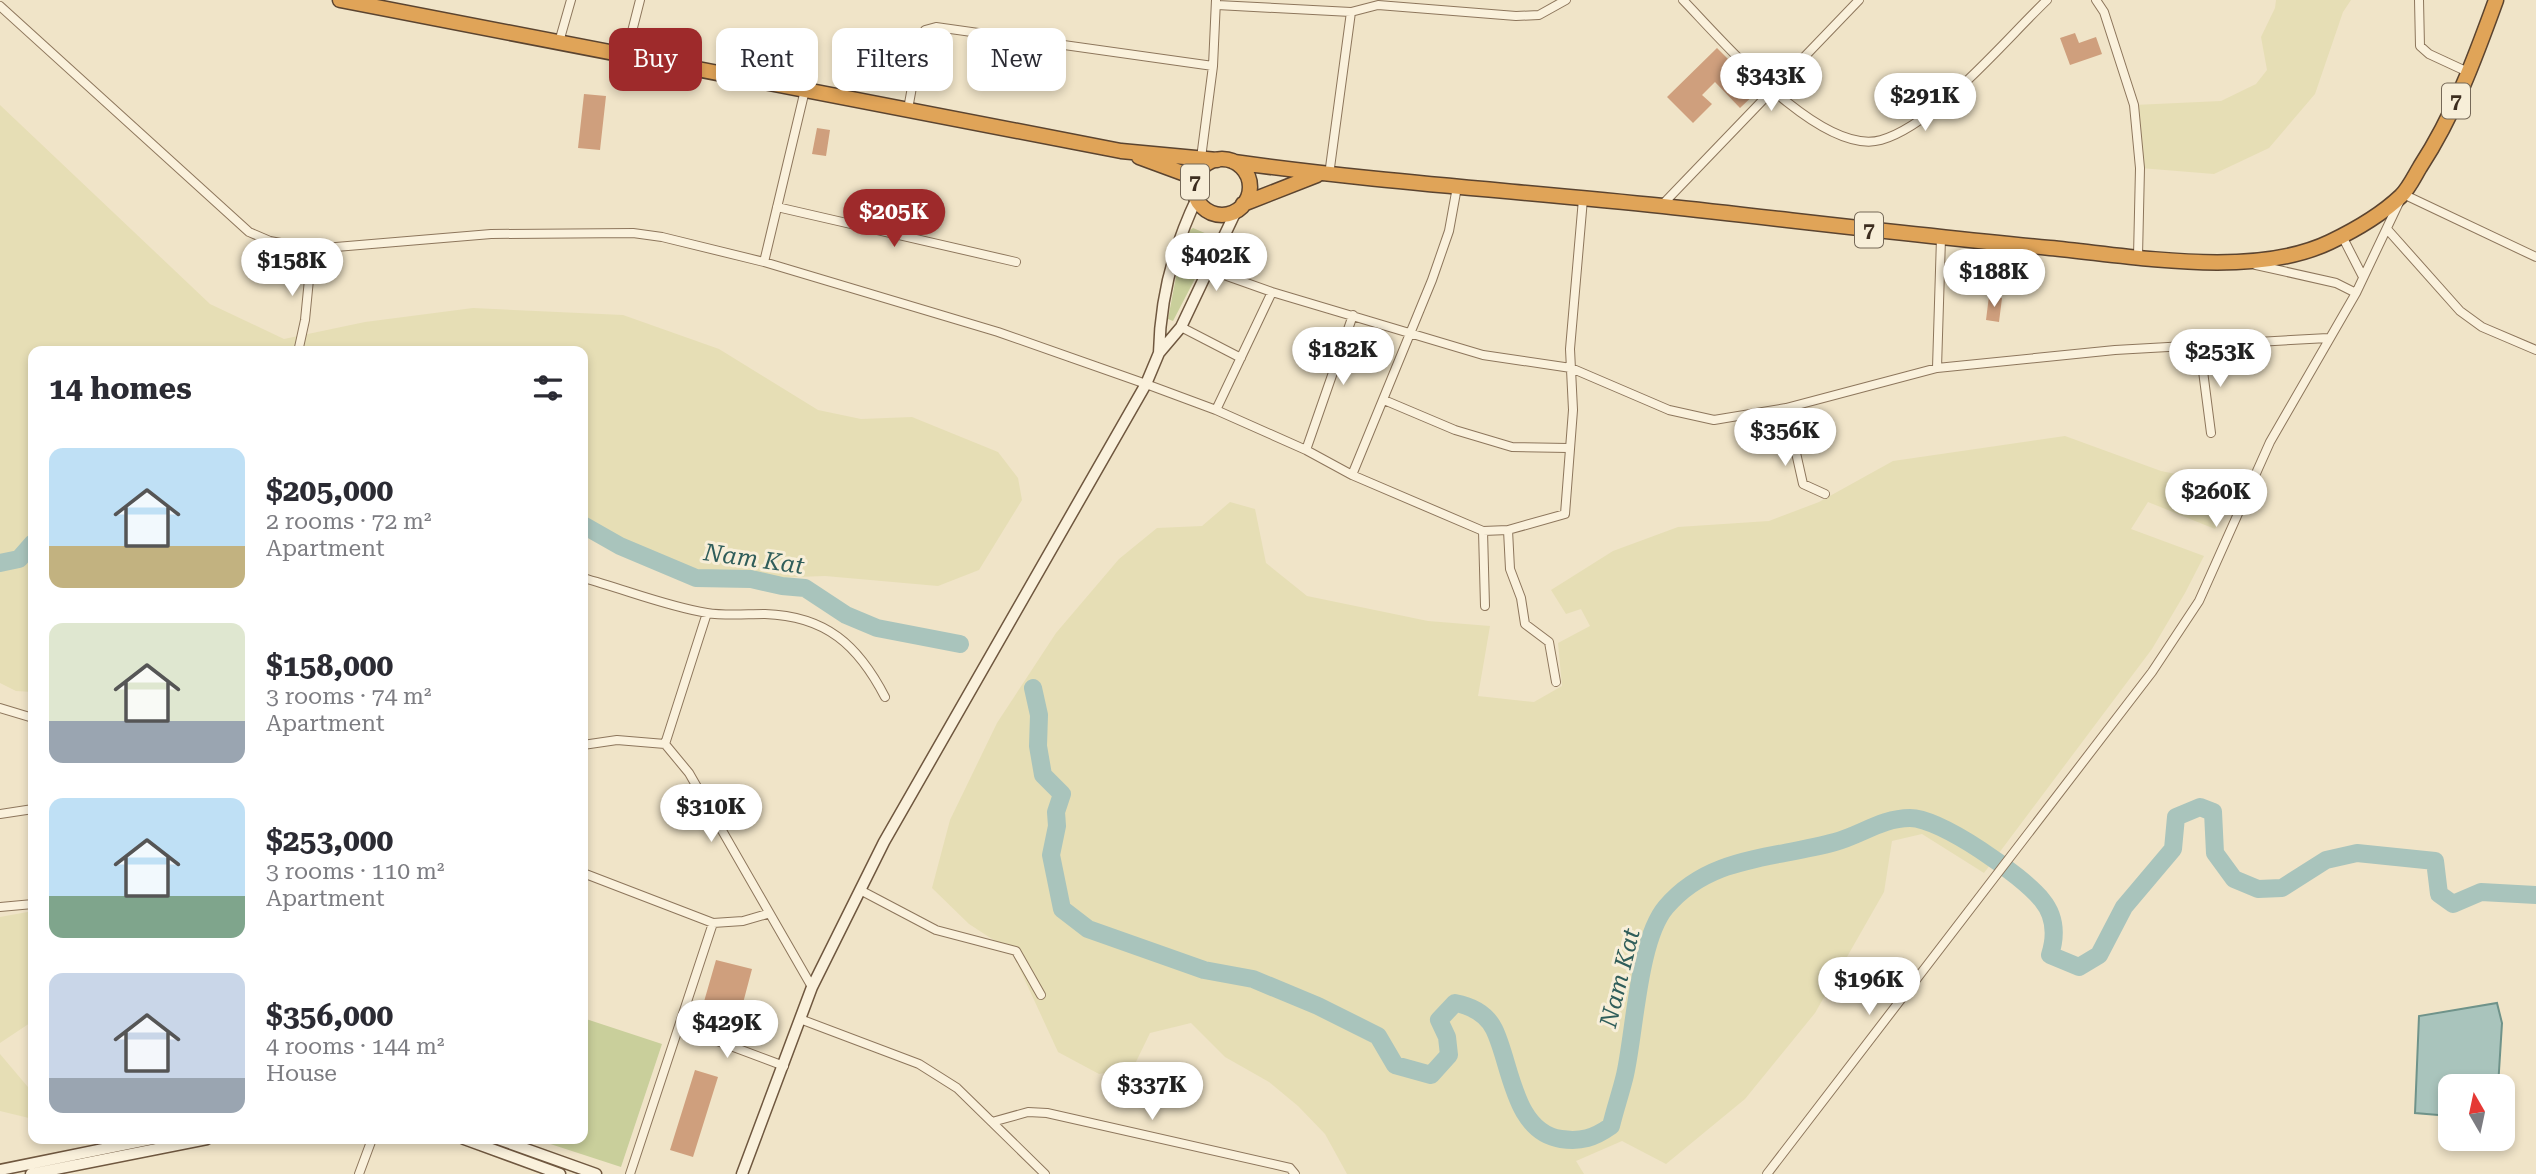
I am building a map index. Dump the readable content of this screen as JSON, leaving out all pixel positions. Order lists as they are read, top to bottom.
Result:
{
  "streets": {
    "highway": ["7"]
  },
  "water": ["Nam Kat"],
  "north": "top",
  "page": {
    "chip": [
      "Buy",
      "Rent",
      "Filters",
      "New"
    ],
    "price": [
      "$343K",
      "$291K",
      "$205K",
      "$402K",
      "$158K",
      "$188K",
      "$182K",
      "$253K",
      "$356K",
      "$260K",
      "$310K",
      "$196K",
      "$429K",
      "$337K"
    ],
    "heading": "14 homes",
    "list": [
      {
        "name": "$205,000",
        "note": "2 rooms · 72 m² · Apartment"
      },
      {
        "name": "$158,000",
        "note": "3 rooms · 74 m² · Apartment"
      },
      {
        "name": "$253,000",
        "note": "3 rooms · 110 m² · Apartment"
      },
      {
        "name": "$356,000",
        "note": "4 rooms · 144 m² · House"
      }
    ]
  }
}
